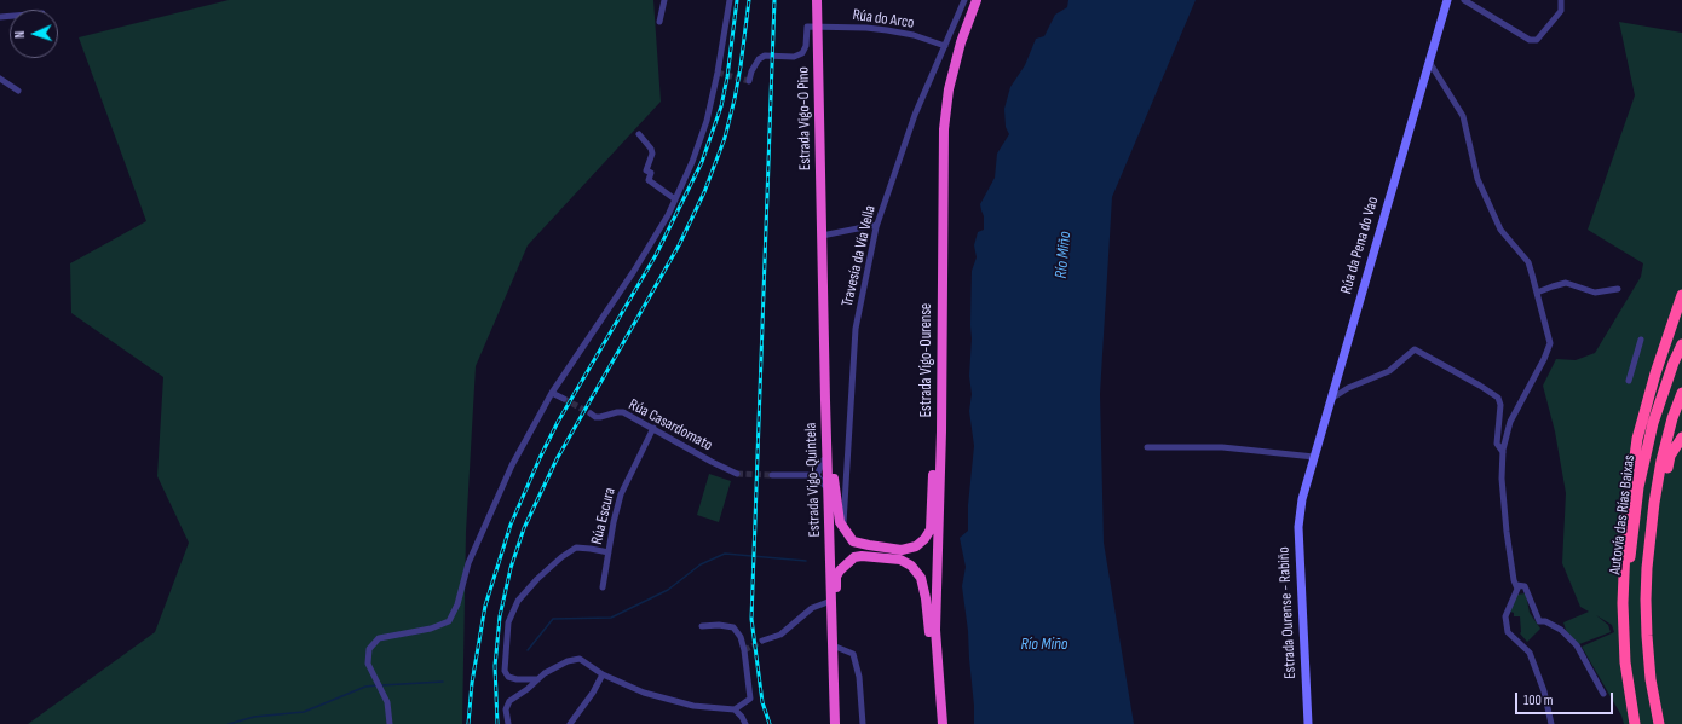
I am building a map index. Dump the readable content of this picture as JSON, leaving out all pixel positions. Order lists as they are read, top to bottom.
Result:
{
  "streets": {
    "highway": [
      "Estrada Vigo-O Pino",
      "Estrada Vigo-Ourense",
      "Estrada Vigo-Quintela",
      "Autovía das Rías Baixas"
    ],
    "main road": ["Rúa da Pena do Vao", "Estrada Ourense - Rabiño"],
    "street": [
      "Rúa do Arco",
      "Travesía da Vía Vella",
      "Rúa Casardomato",
      "Rúa Escura"
    ]
  },
  "crossings": [
    ["Rúa do Arco", "Estrada Vigo-O Pino"],
    ["Rúa do Arco", "Travesía da Vía Vella"],
    ["Estrada Vigo-O Pino", "Estrada Vigo-Quintela"],
    ["Rúa da Pena do Vao", "Estrada Ourense - Rabiño"],
    ["Rúa Casardomato", "Rúa Escura"]
  ],
  "water": ["Río Miño"],
  "scale_bar": "100 m",
  "north": "left"
}
